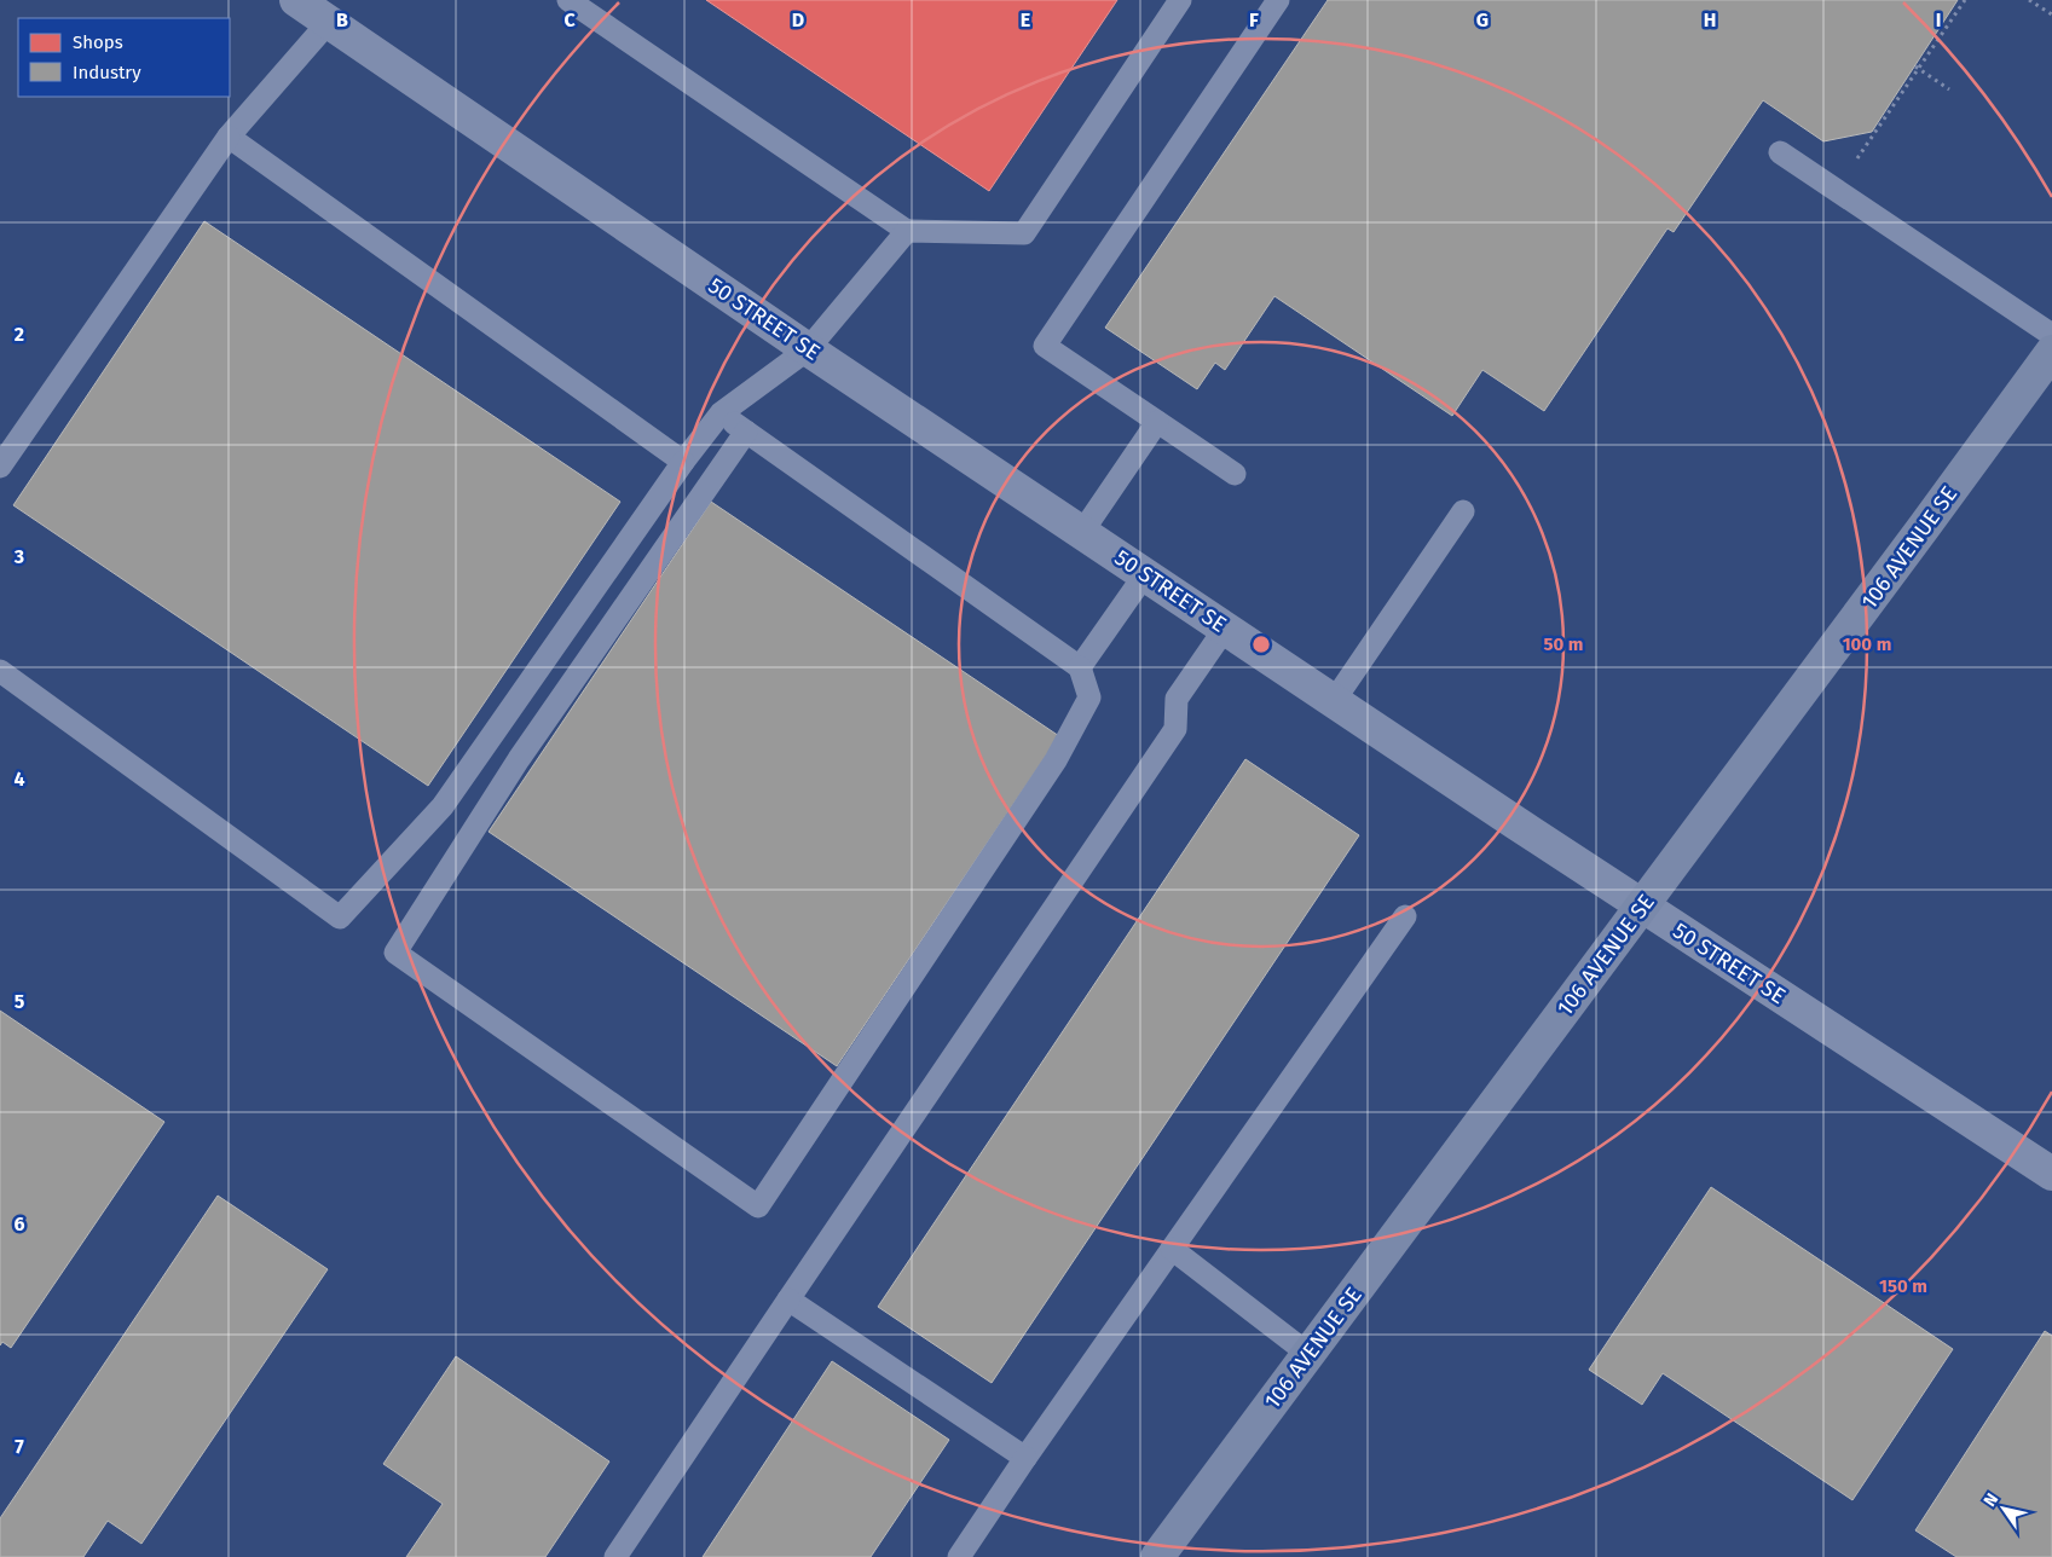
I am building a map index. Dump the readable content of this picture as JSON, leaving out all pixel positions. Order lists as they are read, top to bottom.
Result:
{
  "streets": {
    "street": ["50 STREET SE", "106 AVENUE SE"]
  },
  "crossings": [
    ["50 STREET SE", "106 AVENUE SE"]
  ],
  "legend": ["Shops", "Industry"],
  "north": "top left",
  "grid": {
    "columns": [
      "B",
      "C",
      "D",
      "E",
      "F",
      "G",
      "H",
      "I"
    ],
    "rows": [
      "2",
      "3",
      "4",
      "5",
      "6",
      "7"
    ]
  },
  "rings": ["50 m", "100 m", "150 m"]
}
